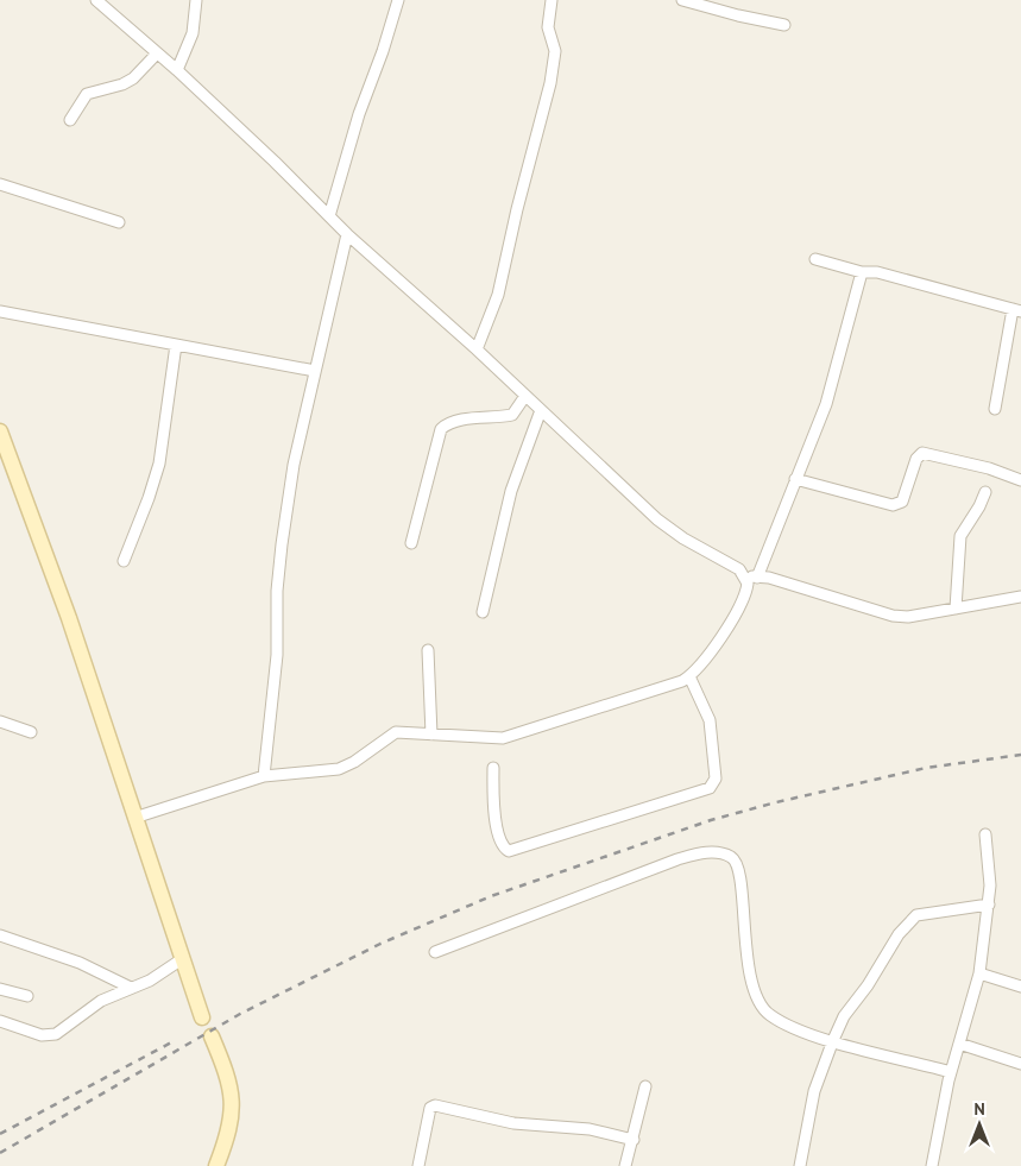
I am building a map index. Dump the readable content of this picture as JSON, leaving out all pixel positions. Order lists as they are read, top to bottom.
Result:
{
  "north": "top"
}
